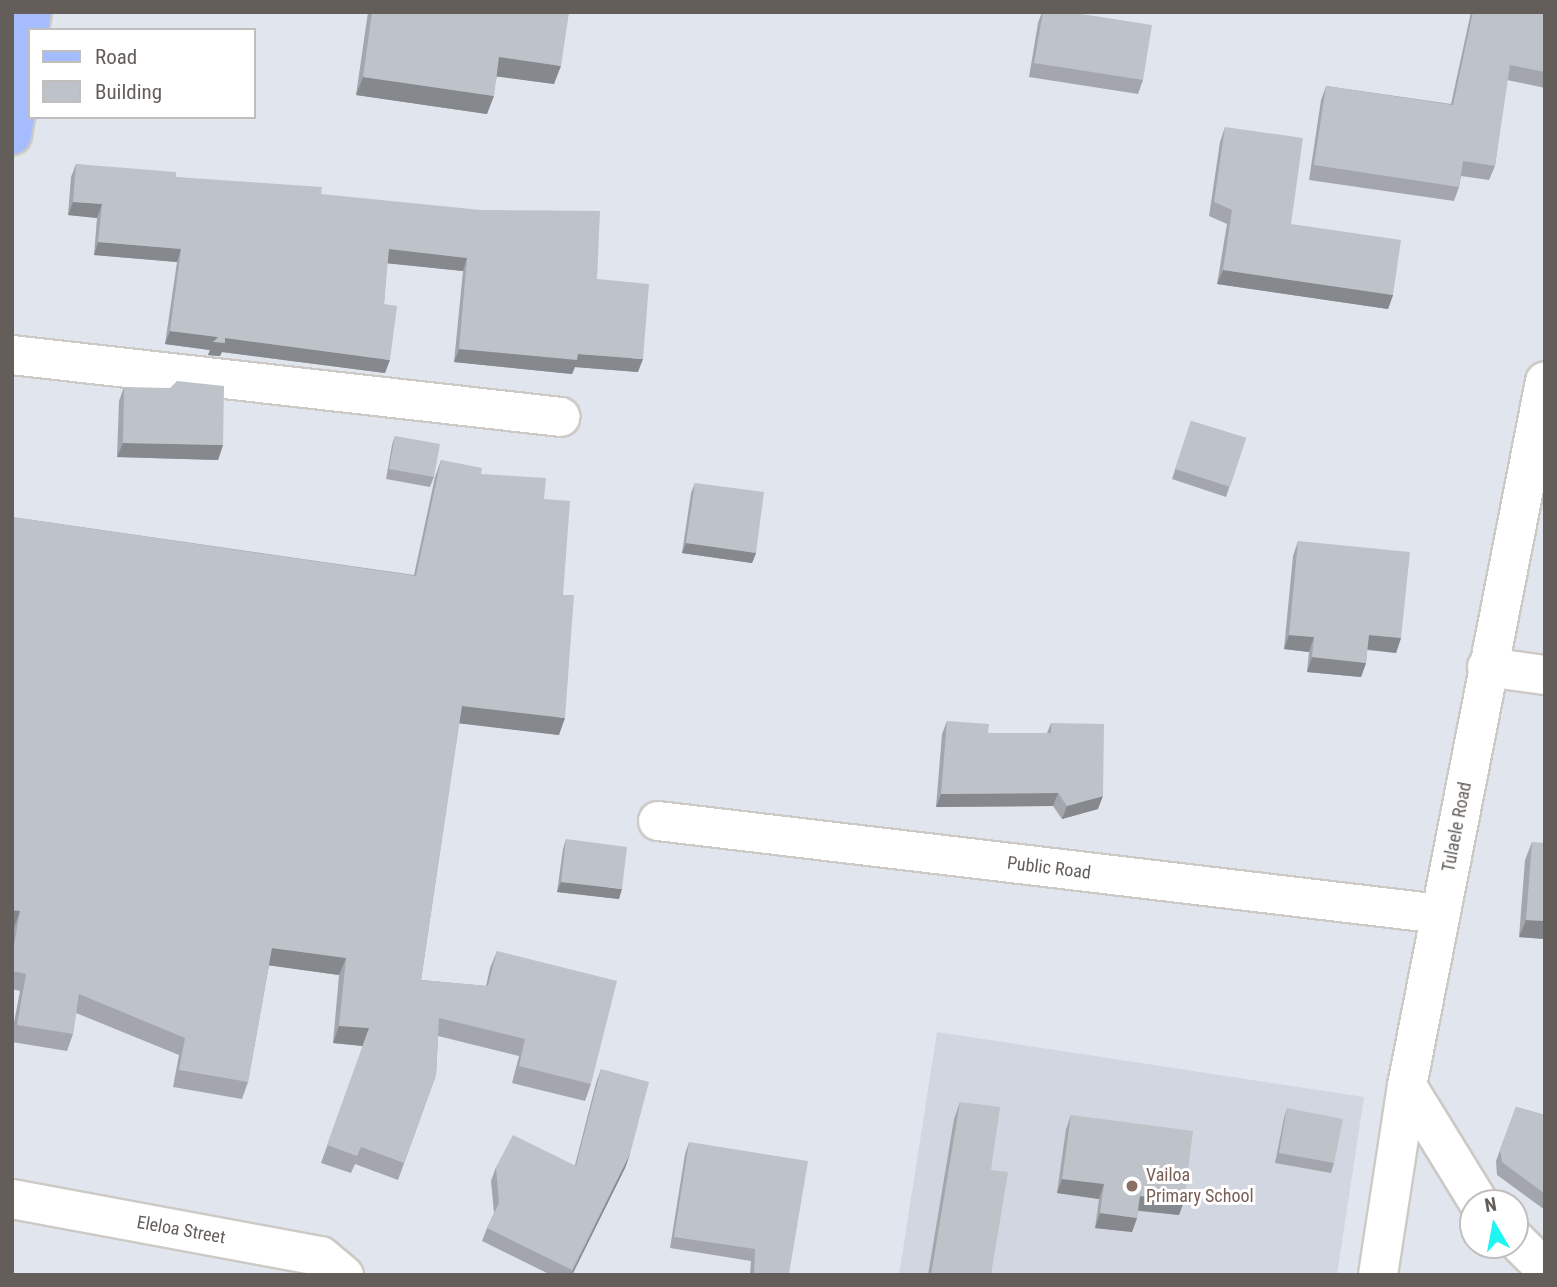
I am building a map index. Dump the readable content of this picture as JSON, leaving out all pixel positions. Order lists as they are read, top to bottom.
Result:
{
  "streets": {
    "street": ["Tulaele Road", "Public Road", "Eleloa Street"]
  },
  "crossings": [
    ["Tulaele Road", "Public Road"]
  ],
  "places": ["Vailoa Primary School"],
  "legend": ["Road", "Building"],
  "north": "top"
}
